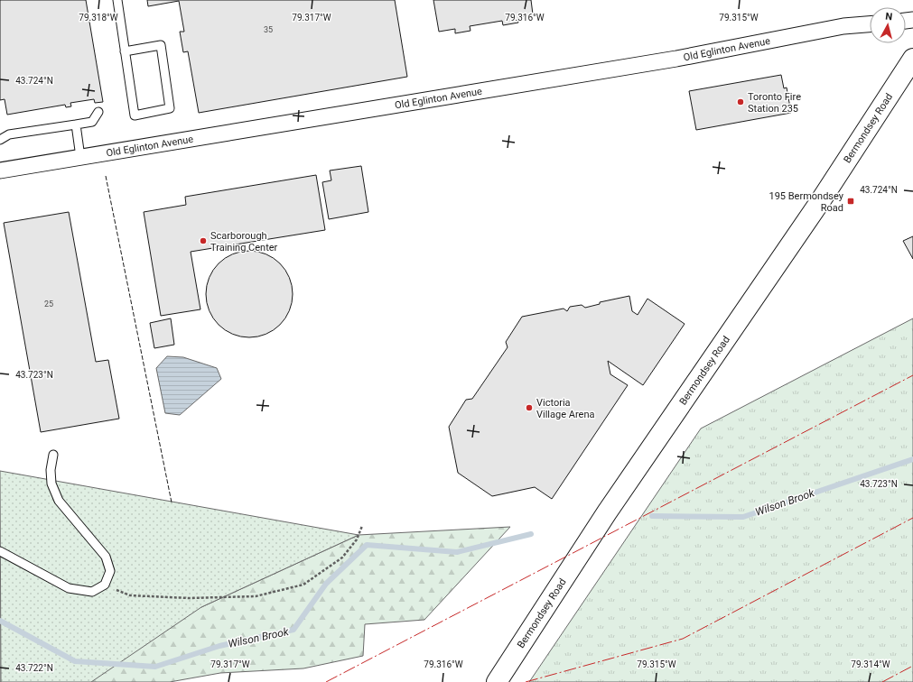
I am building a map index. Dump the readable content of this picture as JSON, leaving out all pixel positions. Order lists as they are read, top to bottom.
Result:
{
  "streets": {
    "street": ["Old Eglinton Avenue", "Bermondsey Road"]
  },
  "water": ["Wilson Brook"],
  "places": {
    "other": ["Toronto Fire Station 235", "Scarborough Training Center", "Victoria Village Arena"],
    "transit": ["195 Bermondsey Road"]
  },
  "house_numbers": ["35", "25"],
  "north": "top",
  "coordinates": [
    "79.318°W",
    "79.317°W",
    "79.316°W",
    "79.315°W",
    "43.724°N",
    "43.723°N",
    "79.314°W",
    "43.722°N"
  ]
}
